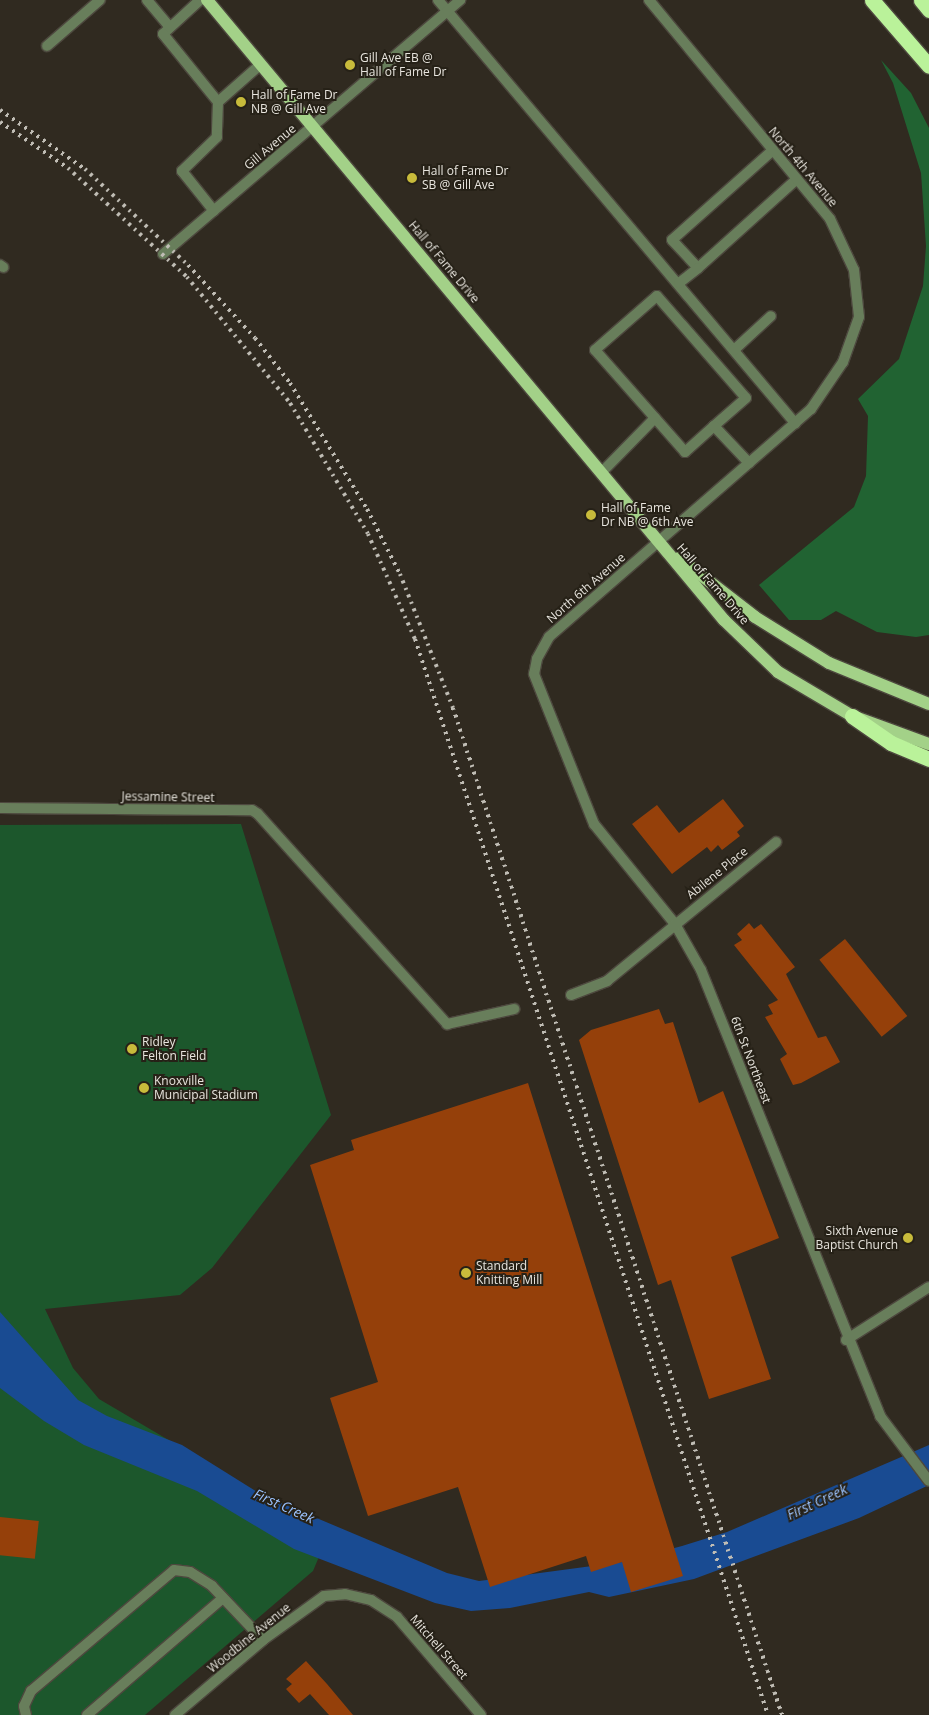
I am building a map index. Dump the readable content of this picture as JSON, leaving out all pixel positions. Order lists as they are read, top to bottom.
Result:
{
  "streets": {
    "main road": ["Hall of Fame Drive"],
    "street": [
      "Gill Avenue",
      "North 4th Avenue",
      "North 6th Avenue",
      "Jessamine Street",
      "Abilene Place",
      "6th St Northeast",
      "Woodbine Avenue",
      "Mitchell Street"
    ]
  },
  "crossings": [
    ["Gill Avenue", "Hall of Fame Drive"],
    ["North 4th Avenue", "Hall of Fame Drive"],
    ["North 4th Avenue", "North 6th Avenue"],
    ["Hall of Fame Drive", "North 6th Avenue"],
    ["North 6th Avenue", "6th St Northeast"],
    ["Abilene Place", "6th St Northeast"],
    ["Woodbine Avenue", "Mitchell Street"]
  ],
  "water": ["First Creek"],
  "places": [
    "Gill Ave EB @ Hall of Fame Dr",
    "Hall of Fame Dr NB @ Gill Ave",
    "Hall of Fame Dr SB @ Gill Ave",
    "Hall of Fame Dr NB @ 6th Ave",
    "Ridley Felton Field",
    "Knoxville Municipal Stadium",
    "Sixth Avenue Baptist Church",
    "Standard Knitting Mill"
  ]
}
